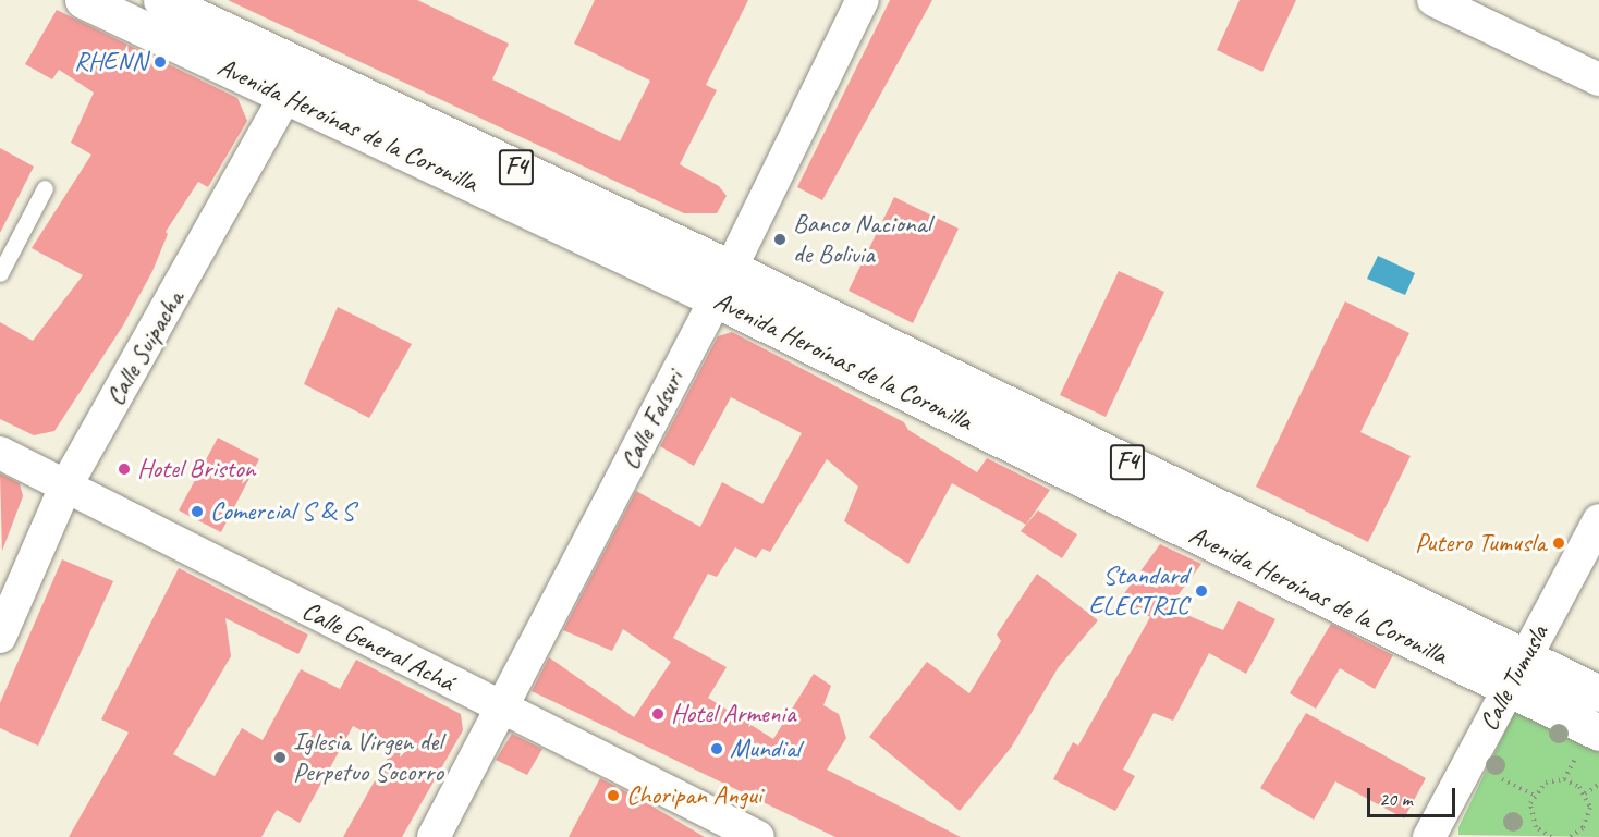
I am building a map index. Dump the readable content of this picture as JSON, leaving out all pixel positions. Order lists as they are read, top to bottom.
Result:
{
  "streets": {
    "main road": ["Avenida Heroínas de la Coronilla", "F4"],
    "street": [
      "Calle Suipacha",
      "Calle Falsuri",
      "Calle General Achá",
      "Calle Tumusla"
    ]
  },
  "crossings": [
    ["Avenida Heroínas de la Coronilla", "Calle Suipacha"],
    ["Avenida Heroínas de la Coronilla", "Calle Falsuri"],
    ["Avenida Heroínas de la Coronilla", "Calle Tumusla"],
    ["Calle Suipacha", "Calle General Achá"],
    ["Calle Falsuri", "Calle General Achá"]
  ],
  "places": [
    "RHENN",
    "Banco Nacional de Bolivia",
    "Hotel Briston",
    "Comercial S & S",
    "Putero Tumusla",
    "Standard ELECTRIC",
    "Hotel Armenia",
    "Mundial",
    "Iglesia Virgen del Perpetuo Socorro",
    "Choripan Angui"
  ],
  "scale_bar": "20 m"
}
